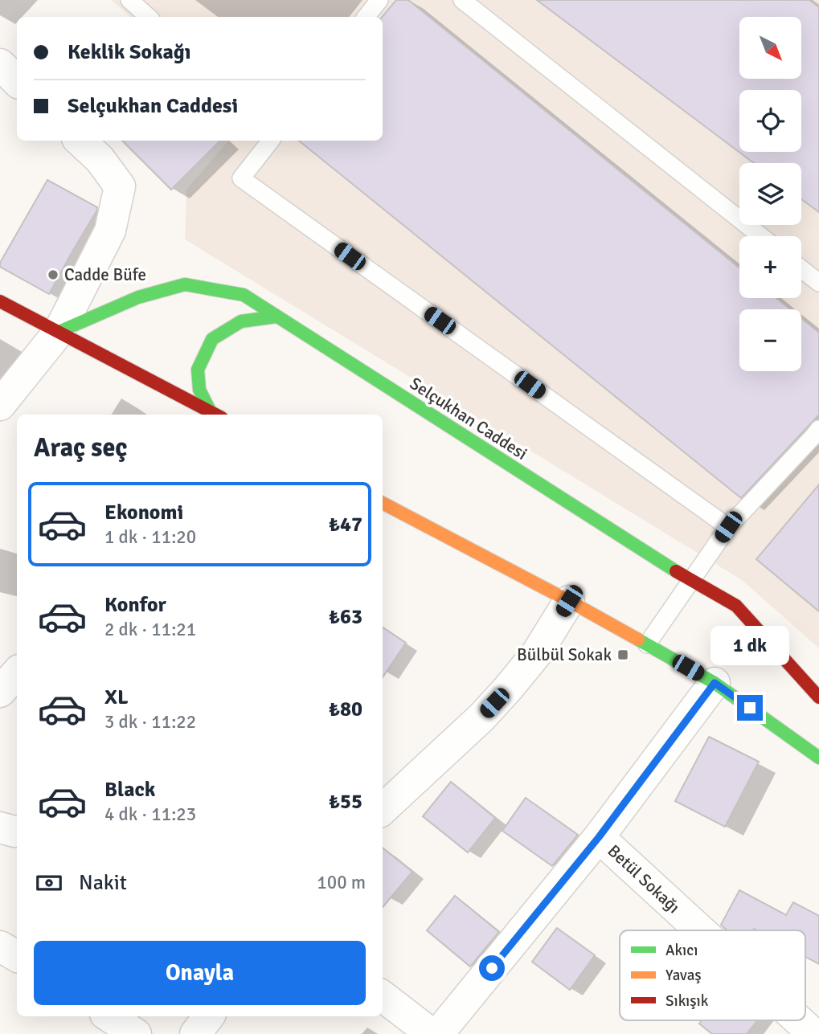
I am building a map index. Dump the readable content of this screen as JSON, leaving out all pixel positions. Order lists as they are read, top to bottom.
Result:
{
  "streets": {
    "street": ["Selçukhan Caddesi", "Betül Sokağı"]
  },
  "places": {
    "other": ["Cadde Büfe"],
    "transit": ["Bülbül Sokak"]
  },
  "legend": ["Akıcı", "Yavaş", "Sıkışık"],
  "north": "bottom right",
  "page": {
    "map_buttons": ["+", "−"],
    "banner": ["Keklik Sokağı", "Selçukhan Caddesi"],
    "heading": "Araç seç",
    "list": [
      {
        "name": "Ekonomi",
        "note": "1 dk · 11:20",
        "value": "₺47"
      },
      {
        "name": "Konfor",
        "note": "2 dk · 11:21",
        "value": "₺63"
      },
      {
        "name": "XL",
        "note": "3 dk · 11:22",
        "value": "₺80"
      },
      {
        "name": "Black",
        "note": "4 dk · 11:23",
        "value": "₺55"
      }
    ],
    "bubble": "1 dk",
    "pay": ["Nakit", "100 m"],
    "buttons": "Onayla"
  }
}
